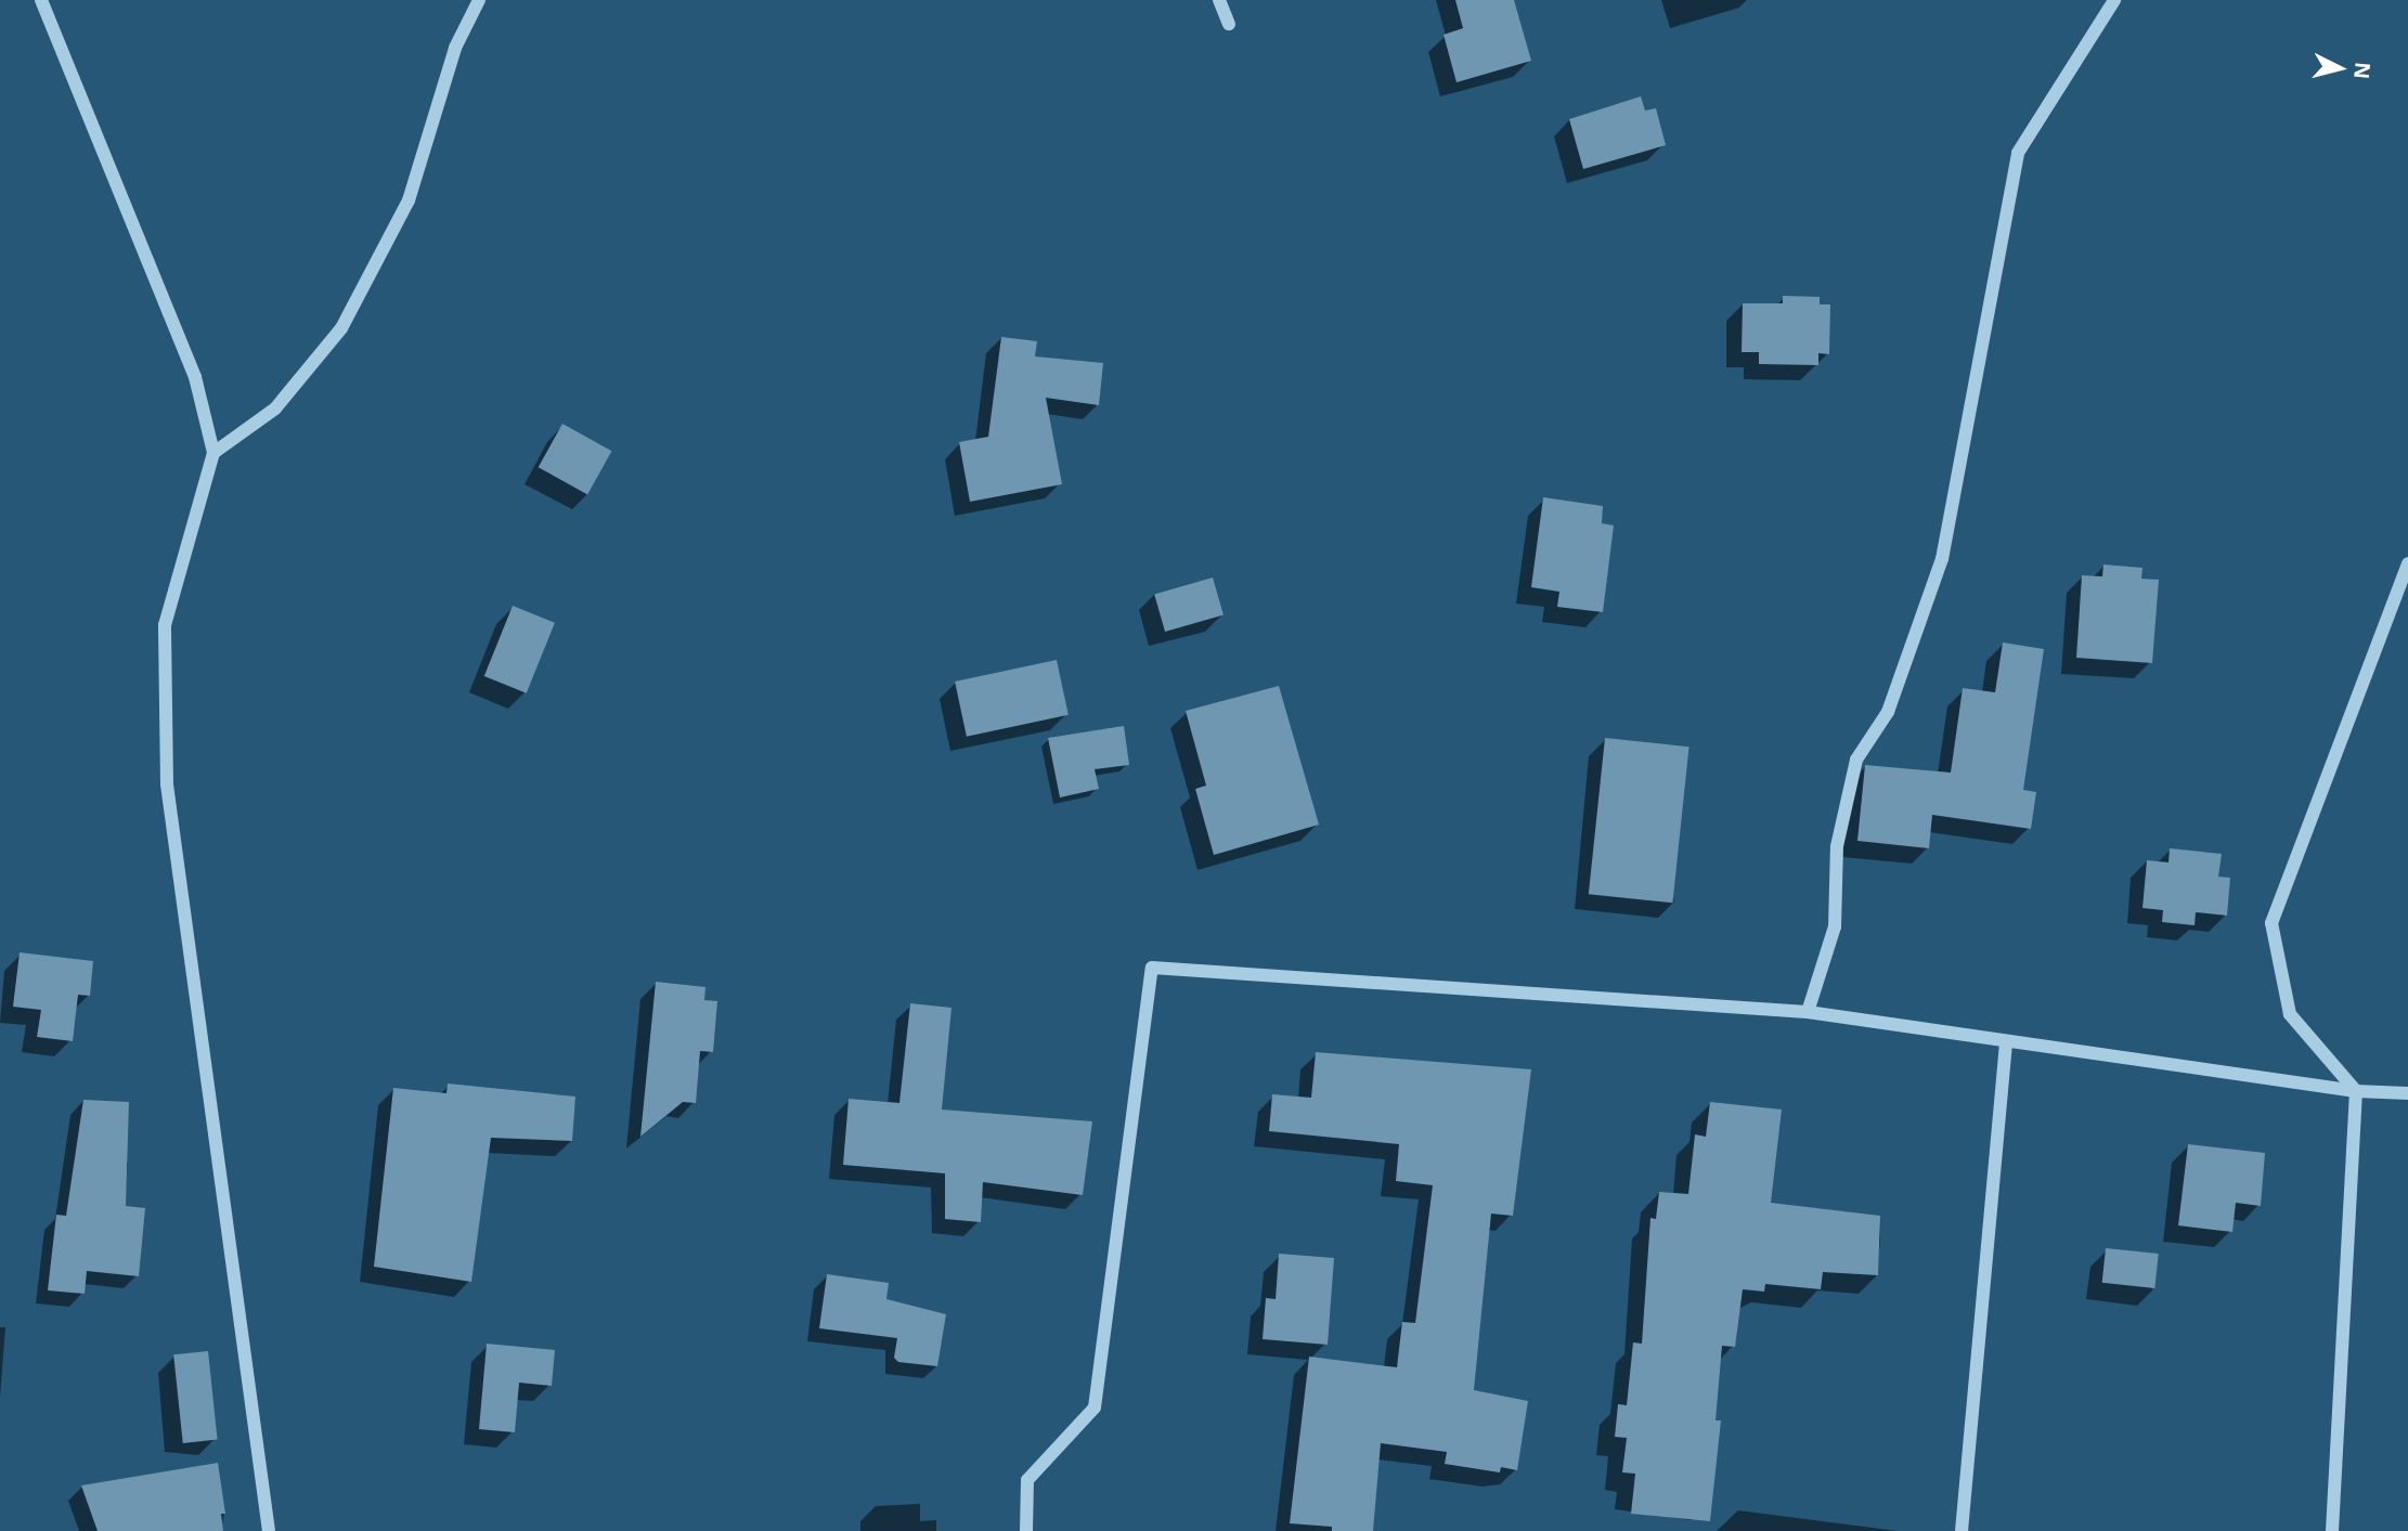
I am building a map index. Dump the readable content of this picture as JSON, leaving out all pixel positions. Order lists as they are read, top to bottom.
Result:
{
  "north": "right"
}
